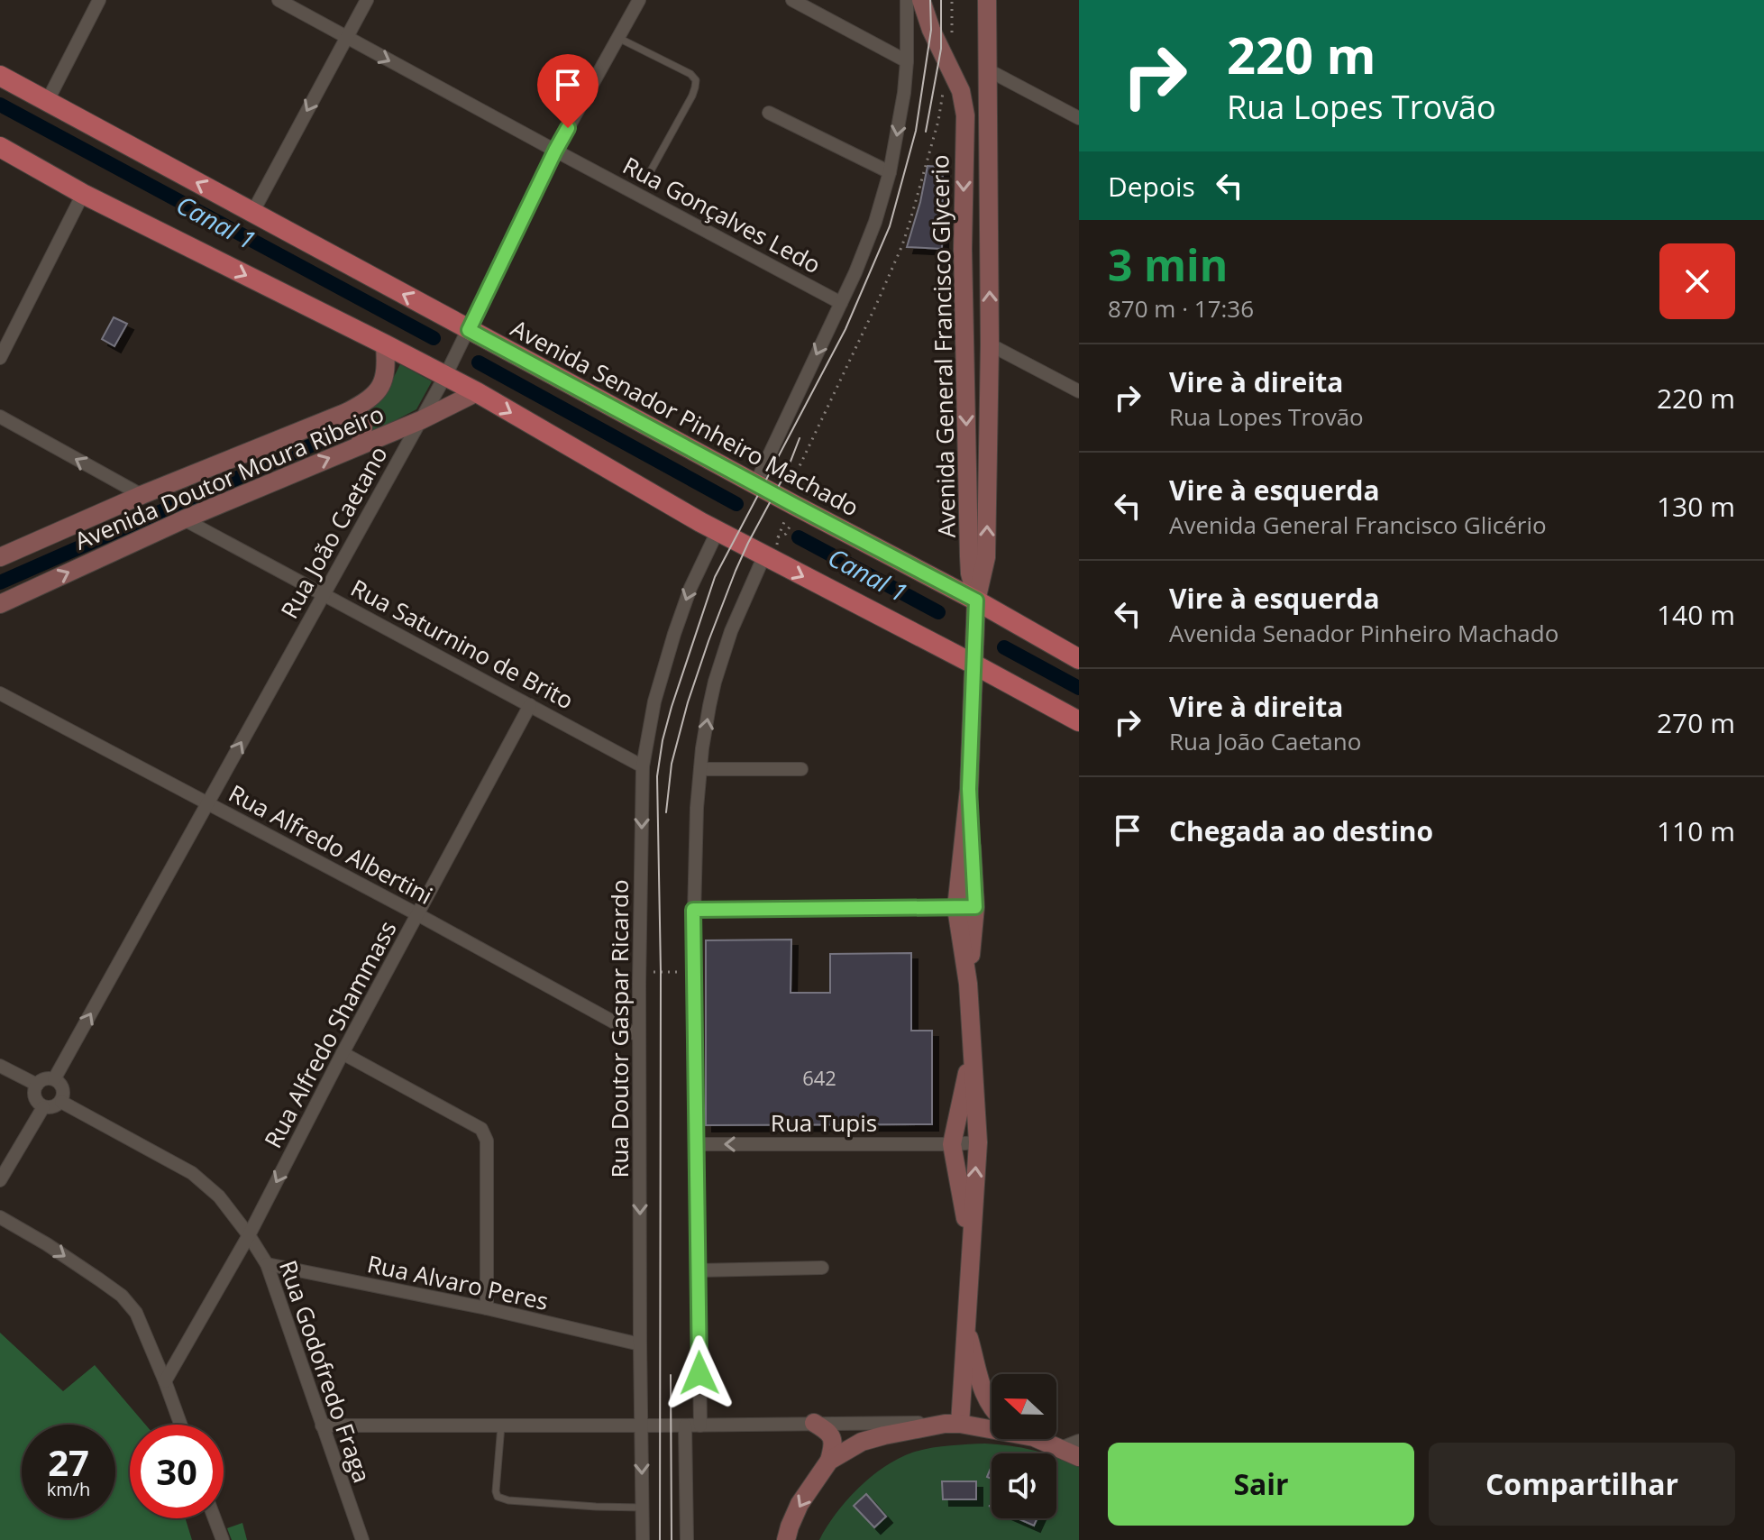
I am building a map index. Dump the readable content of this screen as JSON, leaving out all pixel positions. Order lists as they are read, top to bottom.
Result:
{
  "streets": {
    "main road": ["Avenida Senador Pinheiro Machado"],
    "street": [
      "Rua Gonçalves Ledo",
      "Avenida General Francisco Glycerio",
      "Avenida Doutor Moura Ribeiro",
      "Rua João Caetano",
      "Rua Saturnino de Brito",
      "Rua Alfredo Albertini",
      "Rua Doutor Gaspar Ricardo",
      "Rua Alfredo Shammass",
      "Rua Tupis",
      "Rua Alvaro Peres",
      "Rua Godofredo Fraga"
    ]
  },
  "crossings": [
    ["Rua Gonçalves Ledo", "Rua João Caetano"],
    ["Avenida General Francisco Glycerio", "Avenida Senador Pinheiro Machado"],
    ["Avenida Senador Pinheiro Machado", "Rua João Caetano"],
    ["Avenida Doutor Moura Ribeiro", "Rua João Caetano"],
    ["Avenida Doutor Moura Ribeiro", "Rua Saturnino de Brito"],
    ["Rua João Caetano", "Rua Saturnino de Brito"],
    ["Rua João Caetano", "Rua Alfredo Albertini"],
    ["Rua João Caetano", "Rua Godofredo Fraga"],
    ["Rua Saturnino de Brito", "Rua Doutor Gaspar Ricardo"],
    ["Rua Saturnino de Brito", "Rua Alfredo Shammass"],
    ["Rua Alfredo Albertini", "Rua Doutor Gaspar Ricardo"],
    ["Rua Alfredo Albertini", "Rua Alfredo Shammass"],
    ["Rua Doutor Gaspar Ricardo", "Rua Alvaro Peres"],
    ["Rua Alfredo Shammass", "Rua Godofredo Fraga"],
    ["Rua Alvaro Peres", "Rua Godofredo Fraga"]
  ],
  "one_way": ["Rua Gonçalves Ledo", "Rua João Caetano", "Rua Tupis"],
  "water": ["Canal 1"],
  "house_numbers": ["642"],
  "north": "left",
  "page": {
    "turn": ["220 m", "Rua Lopes Trovão"],
    "then": "Depois",
    "heading": ["3 min", "870 m · 17:36"],
    "list": [
      {
        "name": "Vire à direita",
        "note": "Rua Lopes Trovão",
        "value": "220 m"
      },
      {
        "name": "Vire à esquerda",
        "note": "Avenida General Francisco Glicério",
        "value": "130 m"
      },
      {
        "name": "Vire à esquerda",
        "note": "Avenida Senador Pinheiro Machado",
        "value": "140 m"
      },
      {
        "name": "Vire à direita",
        "note": "Rua João Caetano",
        "value": "270 m"
      },
      {
        "name": "Chegada ao destino",
        "value": "110 m"
      }
    ],
    "speed": "27 km/h",
    "limit": "30",
    "buttons": ["Sair", "Compartilhar"]
  }
}
